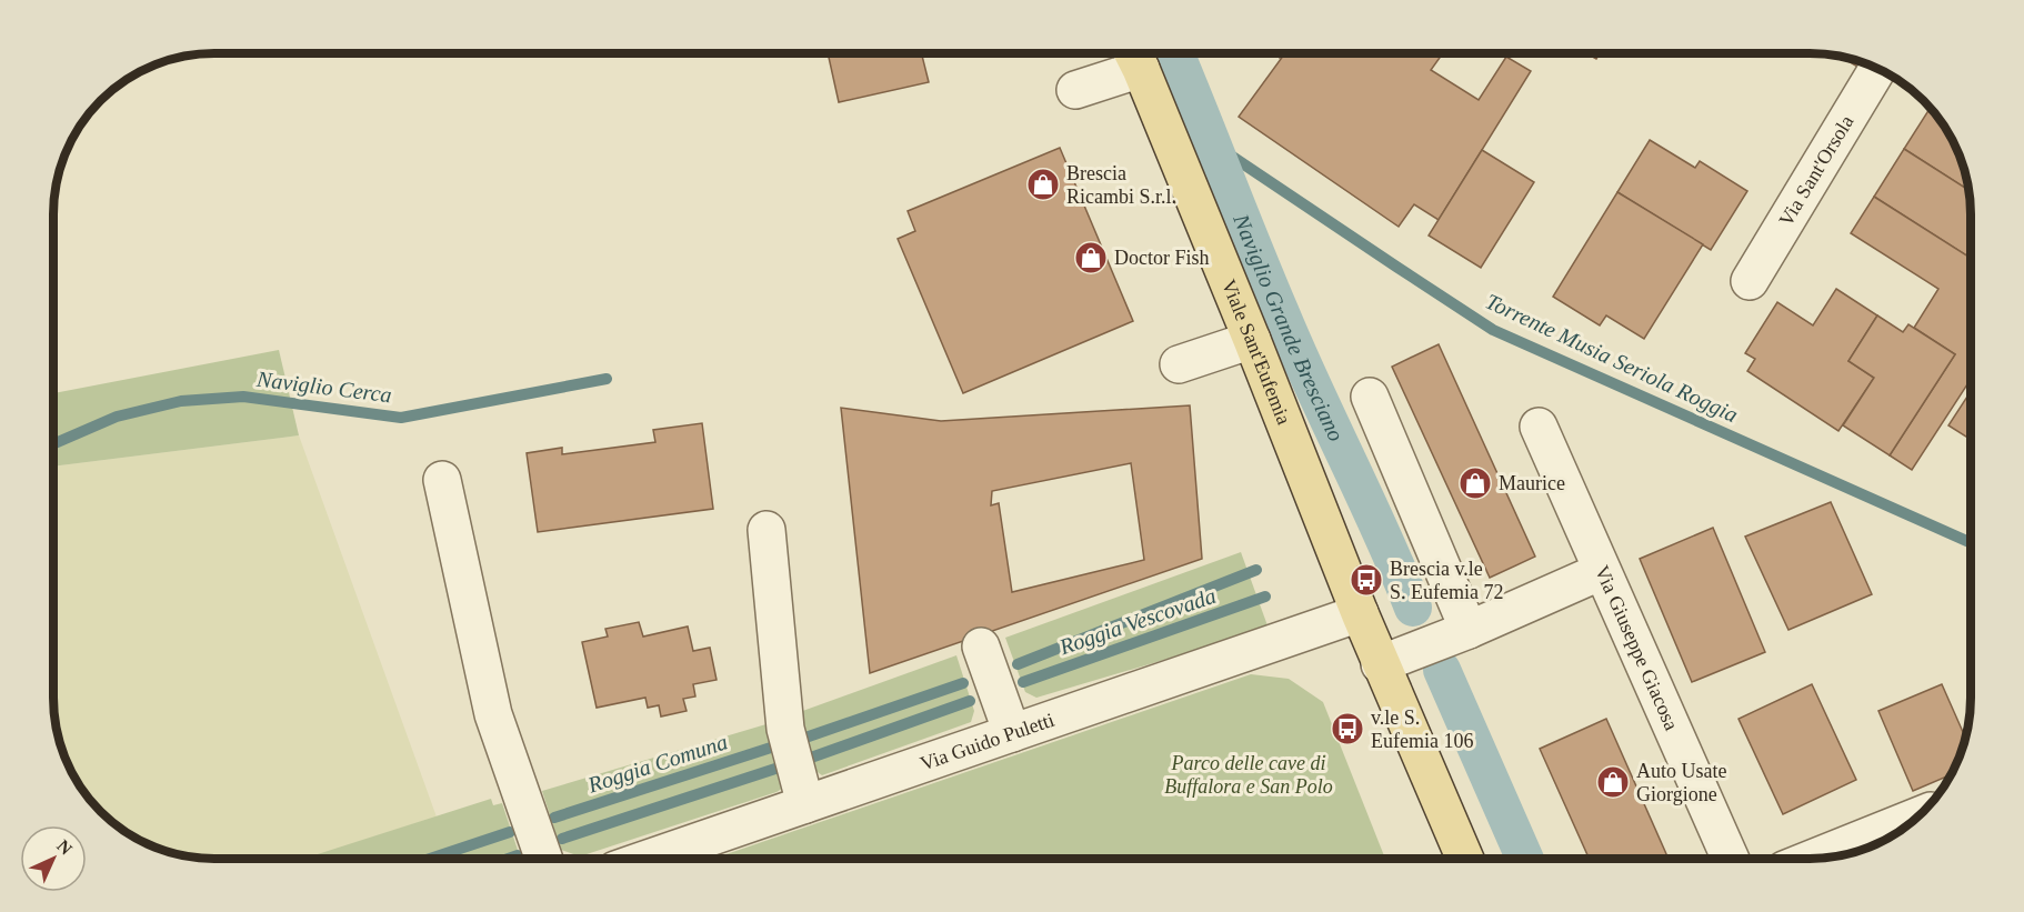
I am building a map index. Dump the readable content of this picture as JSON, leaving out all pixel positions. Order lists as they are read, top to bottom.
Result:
{
  "streets": {
    "main road": ["Viale Sant'Eufemia"],
    "street": ["Via Sant'Orsola", "Via Giuseppe Giacosa", "Via Guido Puletti"]
  },
  "crossings": [
    ["Viale Sant'Eufemia", "Via Guido Puletti"]
  ],
  "water": [
    "Naviglio Grande Bresciano",
    "Torrente Musia Seriola Roggia",
    "Naviglio Cerca",
    "Roggia Vescovada",
    "Roggia Comuna"
  ],
  "parks": ["Parco delle cave di Buffalora e San Polo"],
  "places": {
    "shop": [
      "Brescia Ricambi S.r.l.",
      "Doctor Fish",
      "Maurice",
      "Auto Usate Giorgione"
    ],
    "bus stop": ["Brescia v.le S. Eufemia 72", "v.le S. Eufemia 106"]
  },
  "north": "top right"
}
